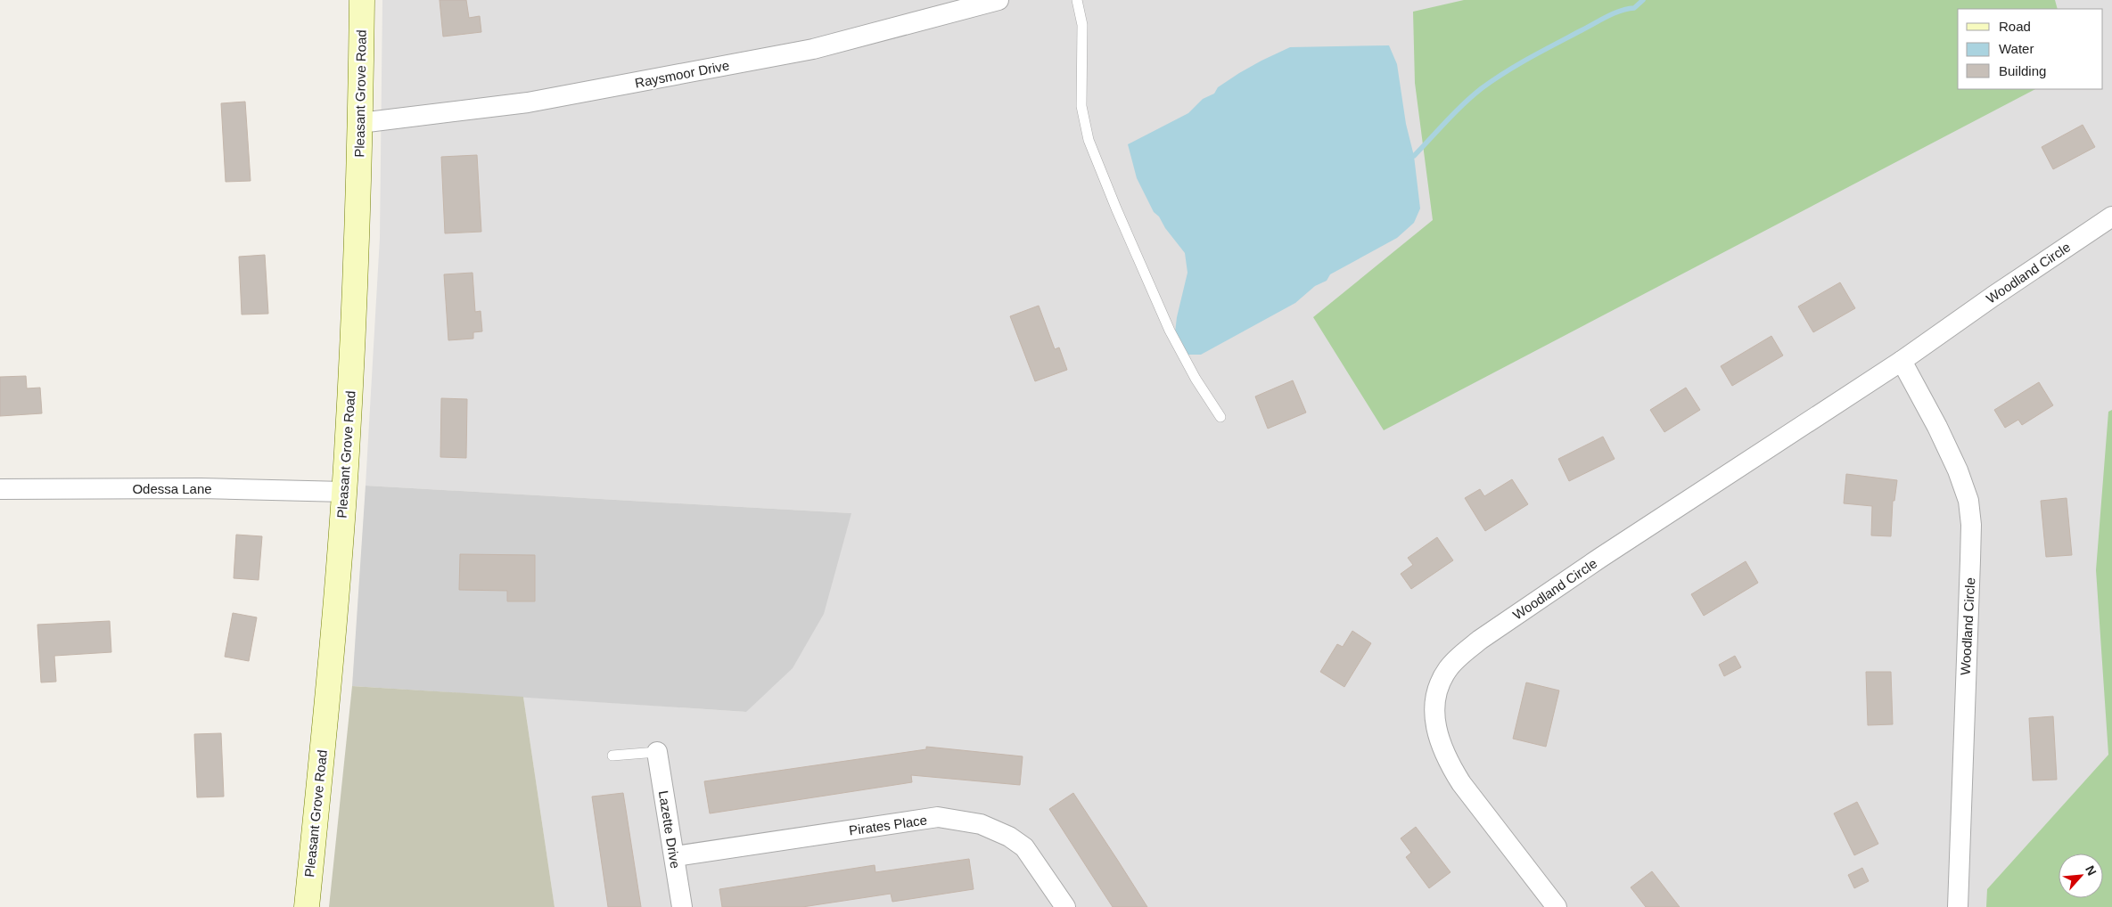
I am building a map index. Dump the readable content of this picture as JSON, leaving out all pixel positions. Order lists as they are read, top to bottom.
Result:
{
  "streets": {
    "street": [
      "Raysmoor Drive",
      "Pleasant Grove Road",
      "Woodland Circle",
      "Odessa Lane",
      "Pirates Place",
      "Lazette Drive"
    ]
  },
  "crossings": [
    ["Raysmoor Drive", "Pleasant Grove Road"],
    ["Pleasant Grove Road", "Odessa Lane"],
    ["Pirates Place", "Lazette Drive"]
  ],
  "legend": ["Road", "Water", "Building"],
  "north": "top right"
}
